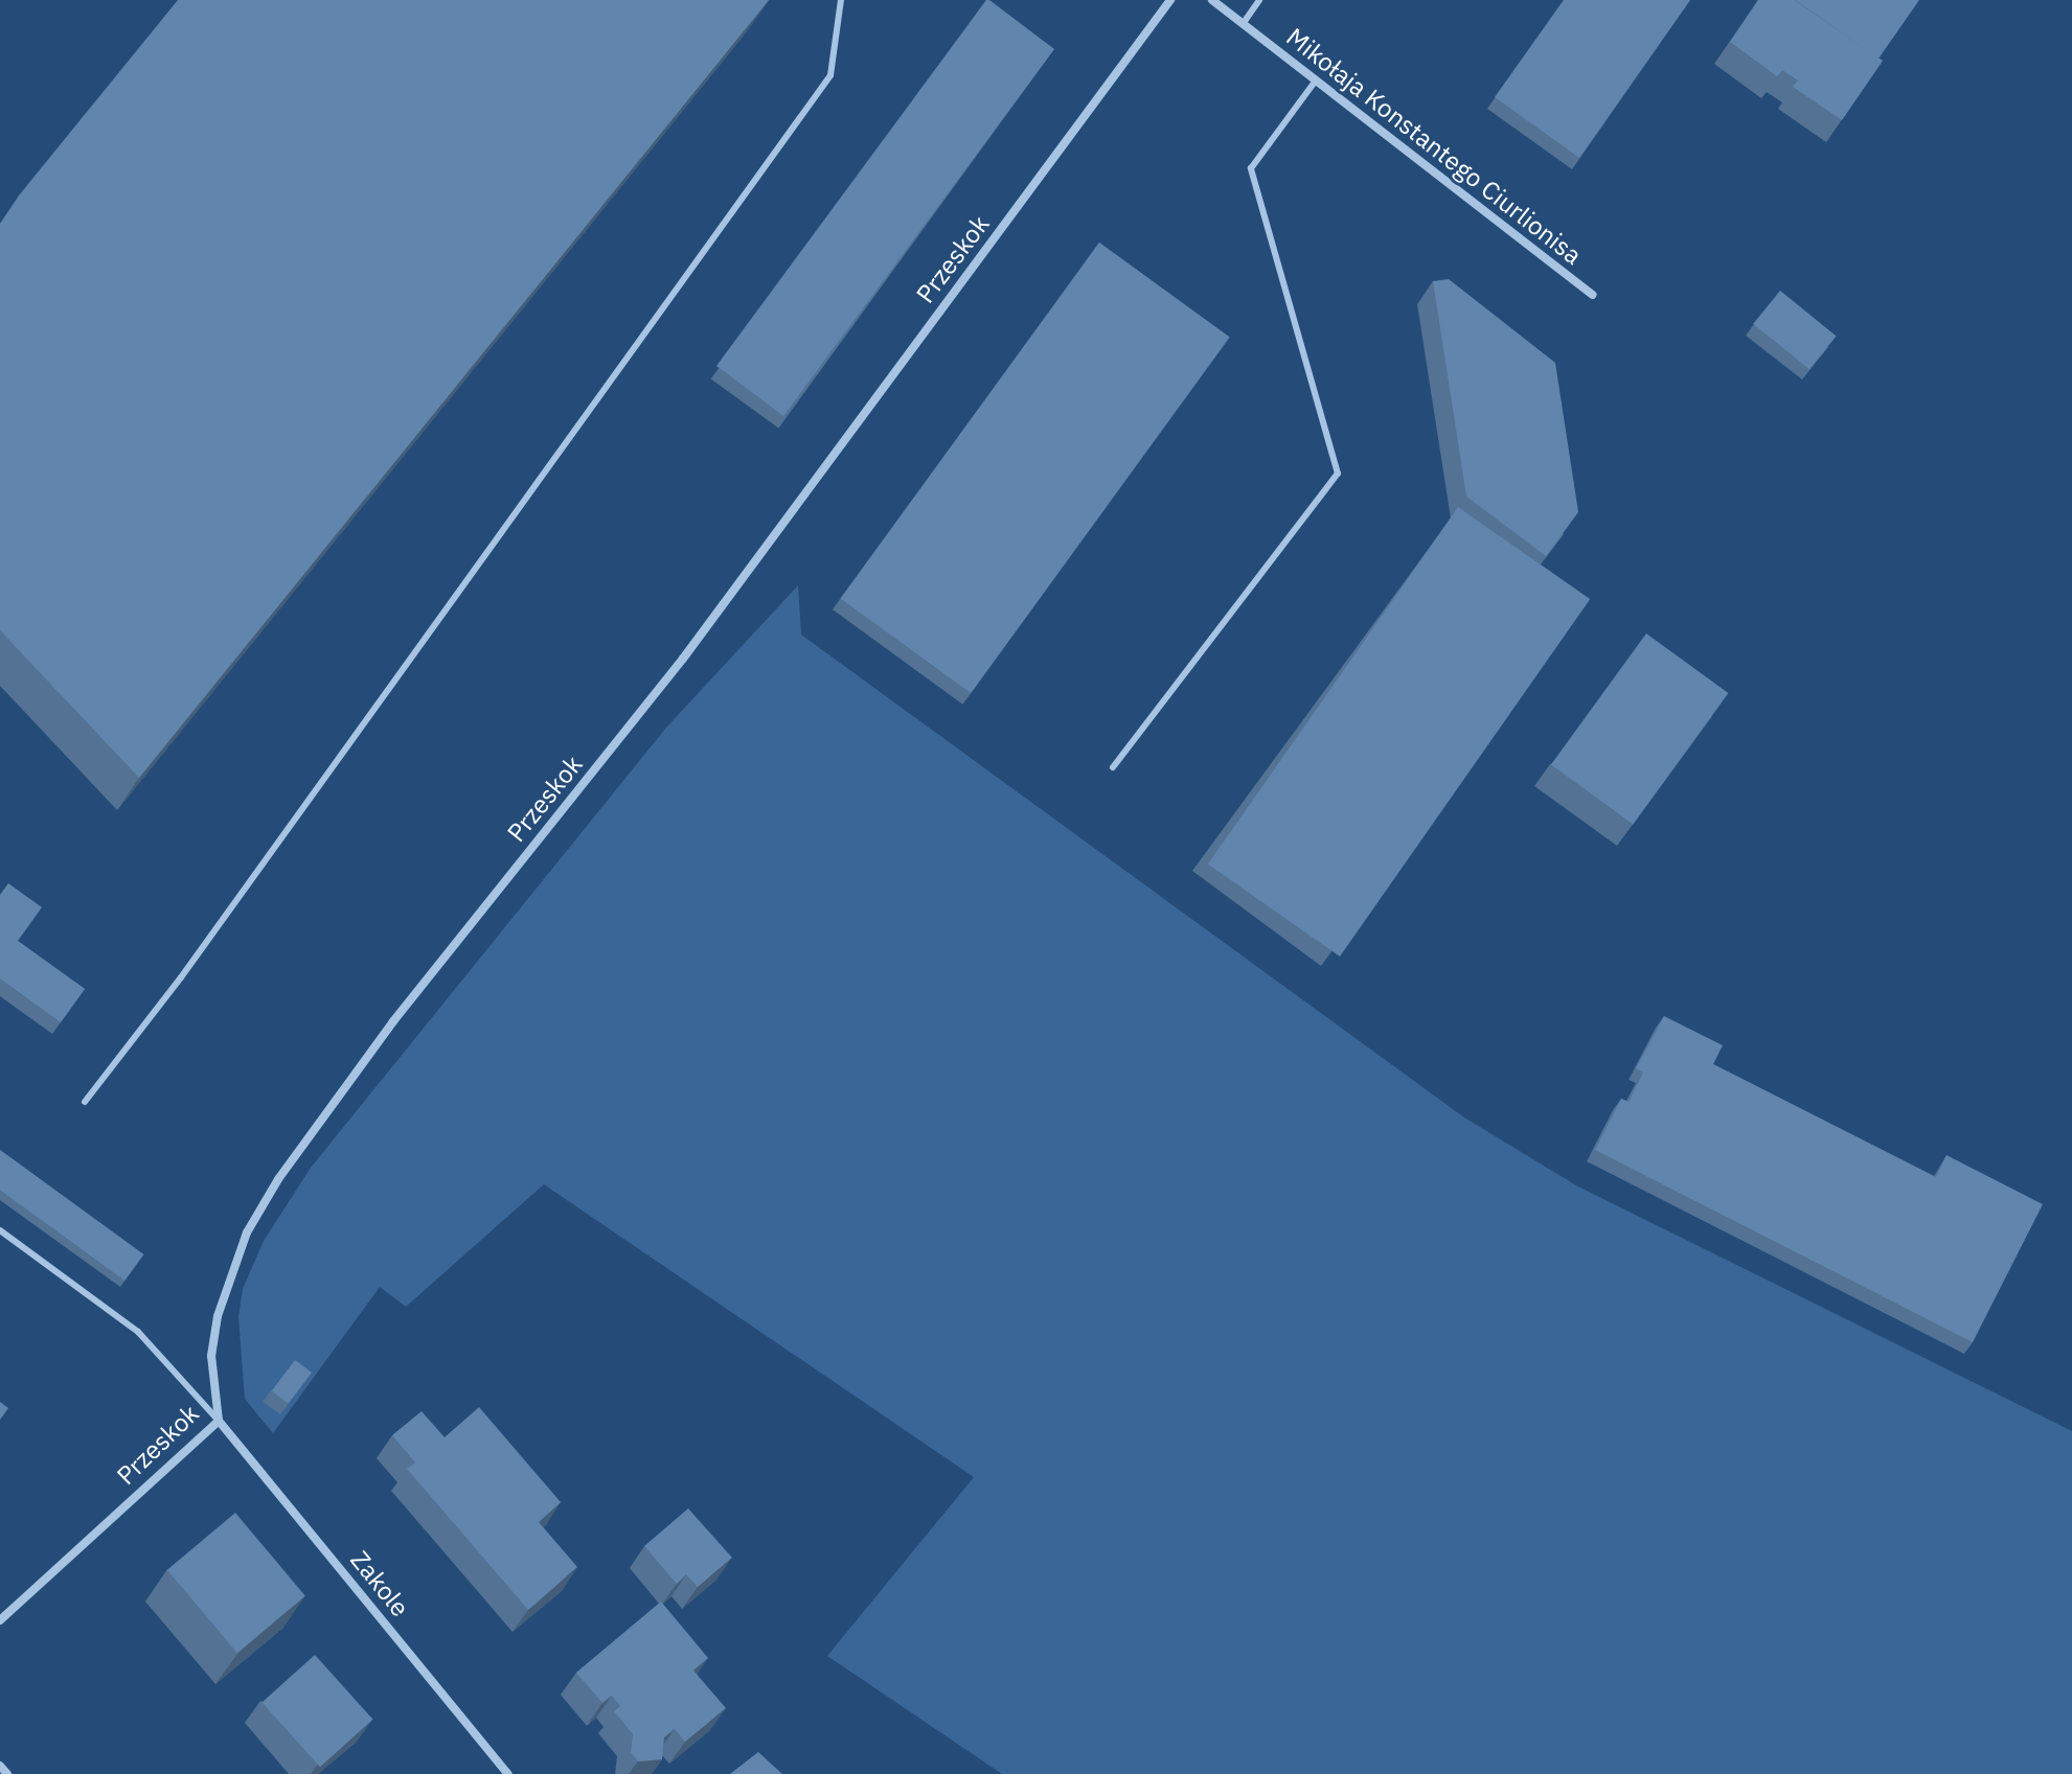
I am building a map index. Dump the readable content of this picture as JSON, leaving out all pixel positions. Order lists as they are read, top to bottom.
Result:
{
  "streets": {
    "street": ["Mikołaja Konstantego Ciurlionisa", "Przeskok", "Zakole"]
  },
  "crossings": [
    ["Przeskok", "Zakole"]
  ]
}
